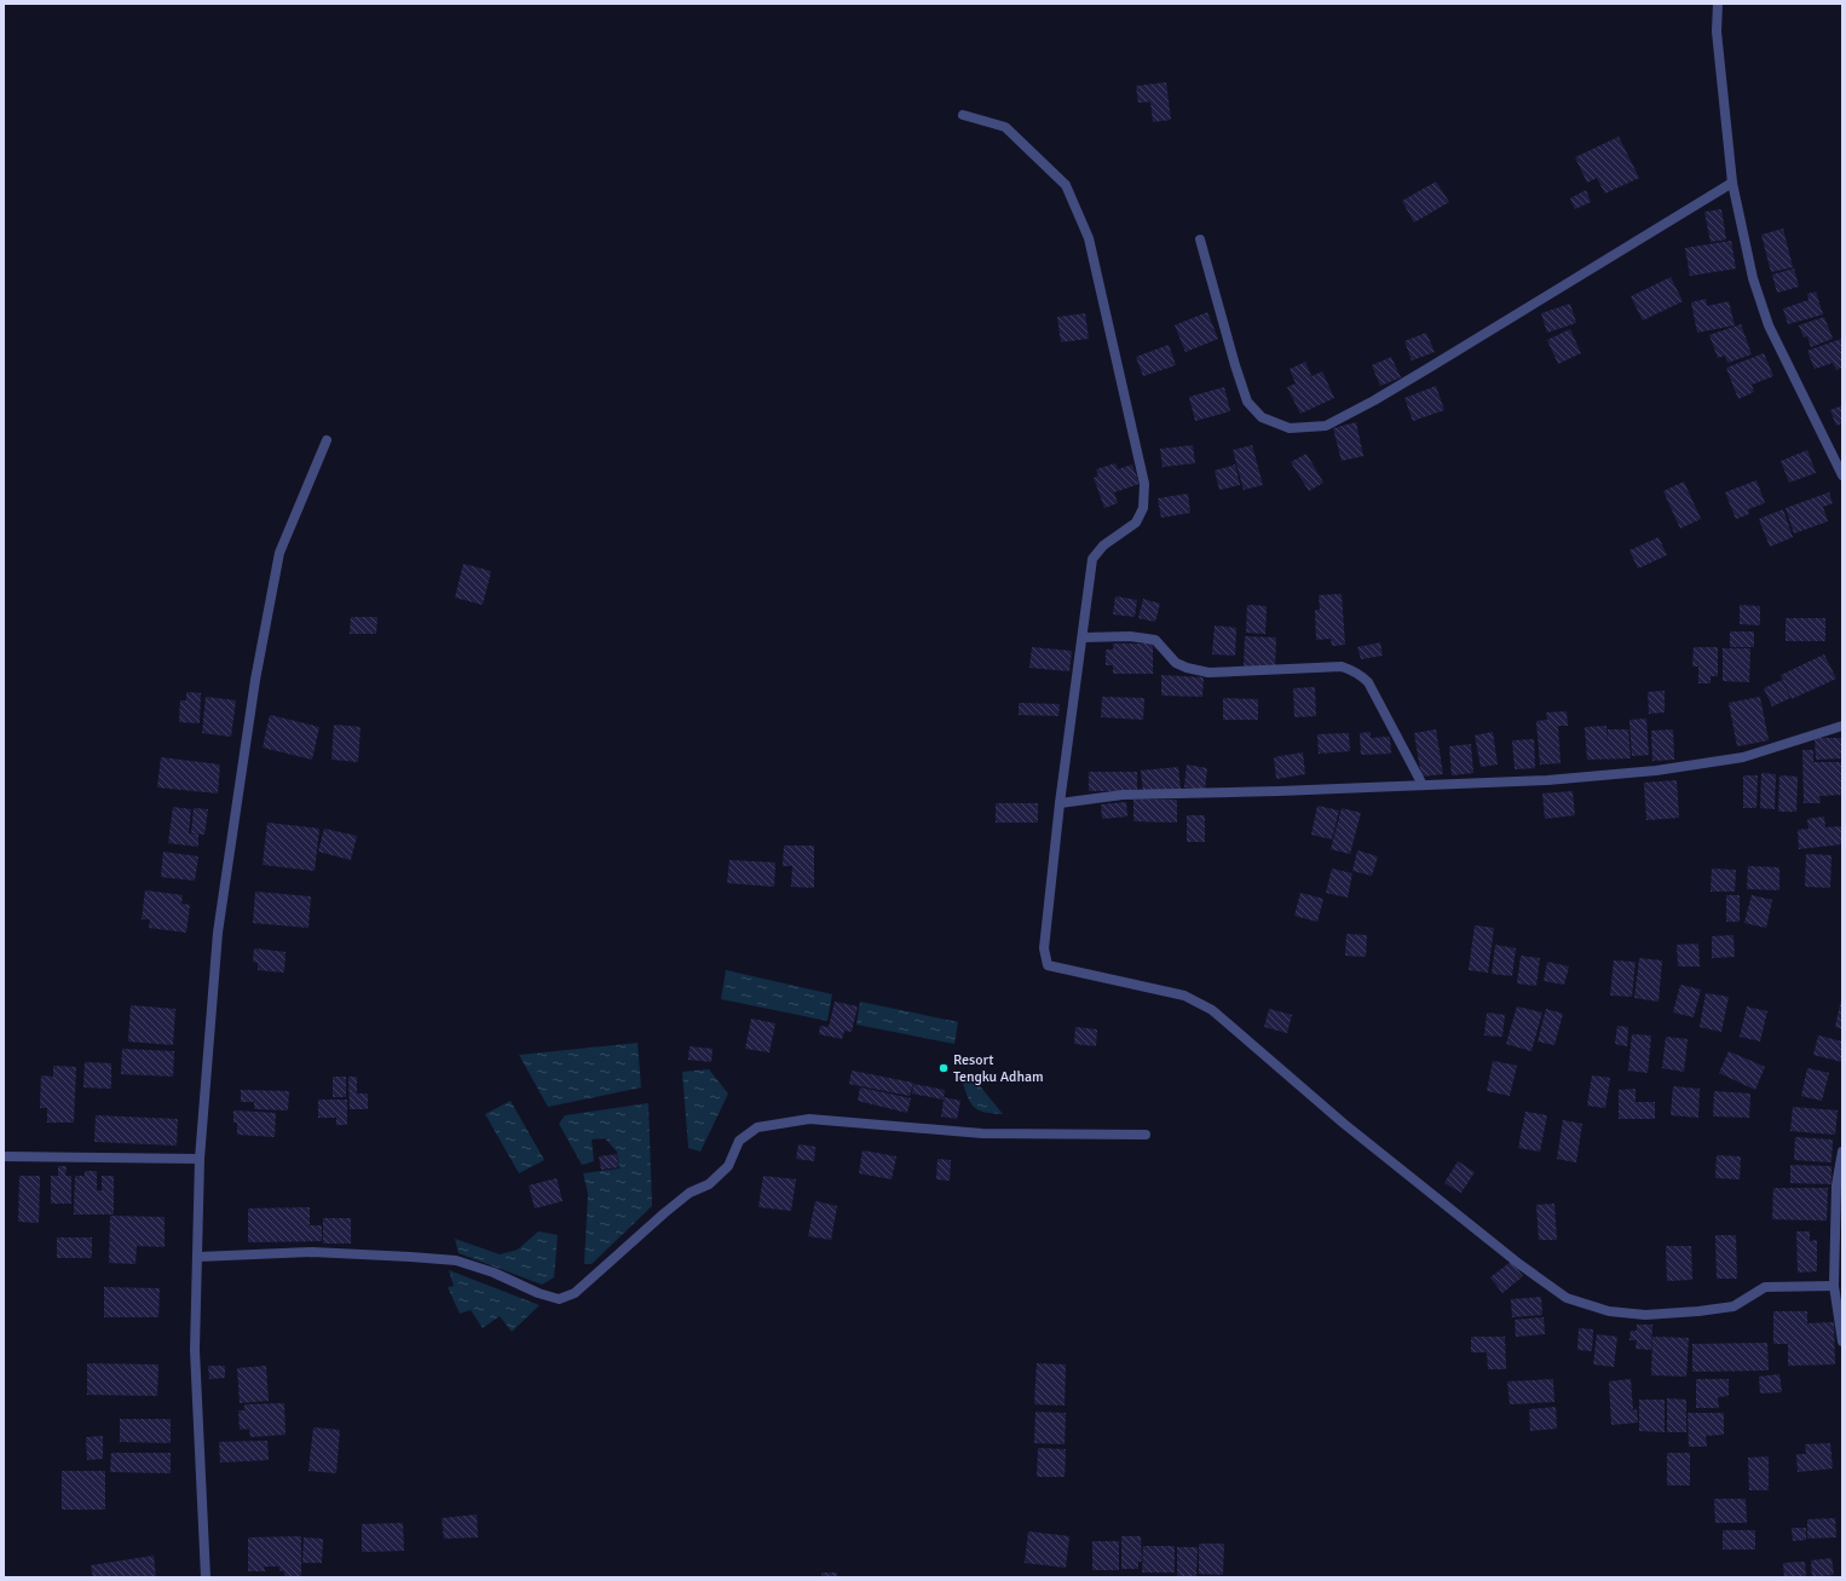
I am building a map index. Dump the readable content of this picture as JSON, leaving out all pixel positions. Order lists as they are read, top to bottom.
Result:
{
  "places": ["Resort Tengku Adham"]
}
